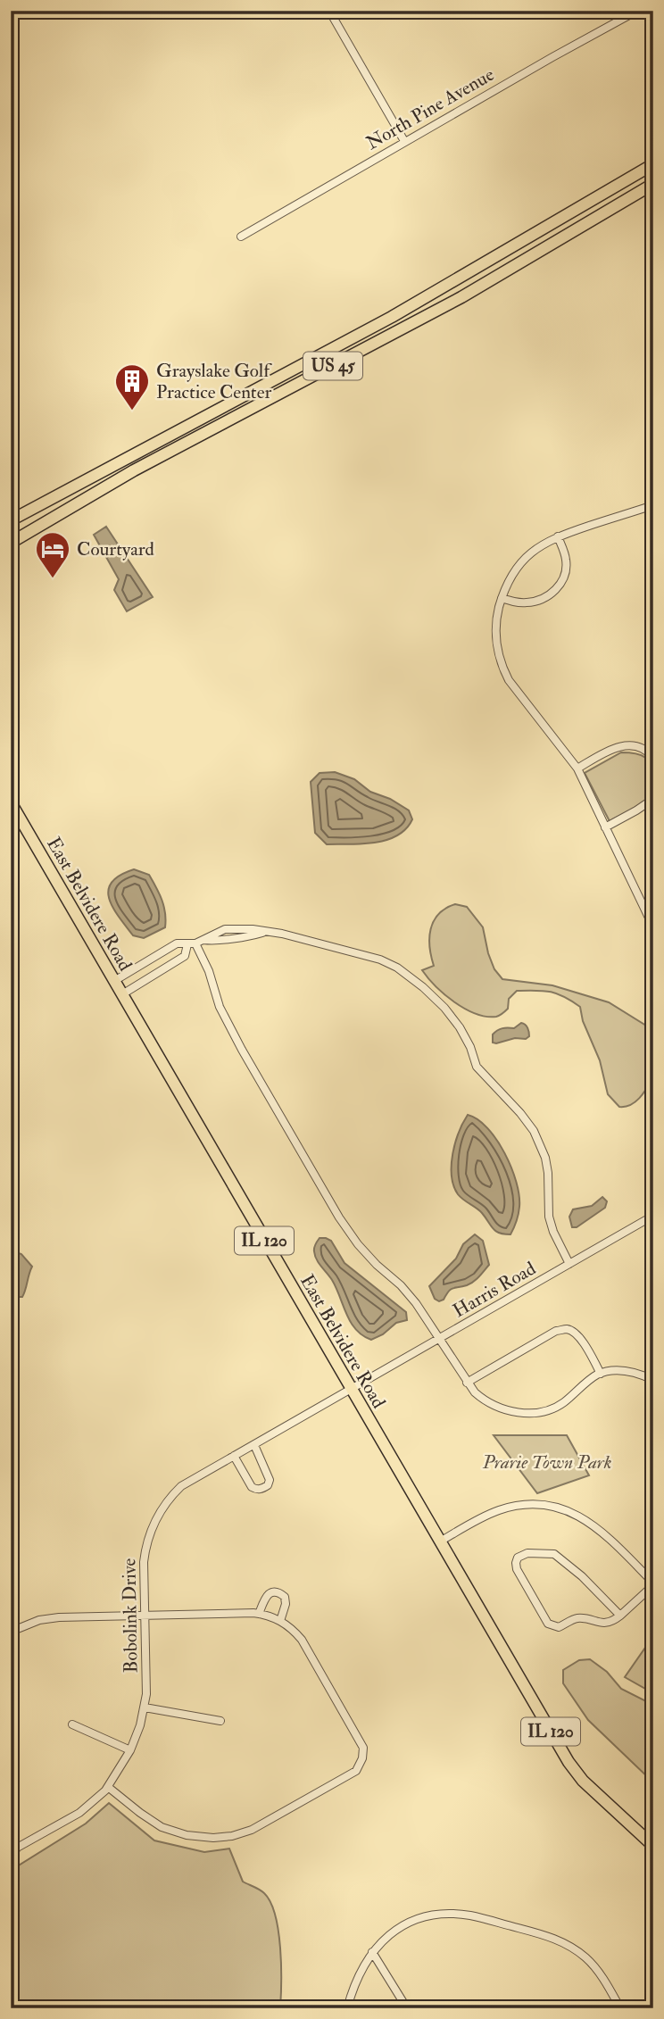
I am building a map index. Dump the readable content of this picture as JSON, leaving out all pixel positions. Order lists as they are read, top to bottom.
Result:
{
  "streets": {
    "main road": ["US 45", "East Belvidere Road", "IL 120"],
    "street": ["North Pine Avenue", "Harris Road", "Bobolink Drive"]
  },
  "crossings": [
    ["East Belvidere Road", "Harris Road"],
    ["East Belvidere Road", "Bobolink Drive"],
    ["Harris Road", "Bobolink Drive"]
  ],
  "parks": ["Prarie Town Park"],
  "places": {
    "building": ["Grayslake Golf Practice Center"],
    "hotel": ["Courtyard"]
  }
}
